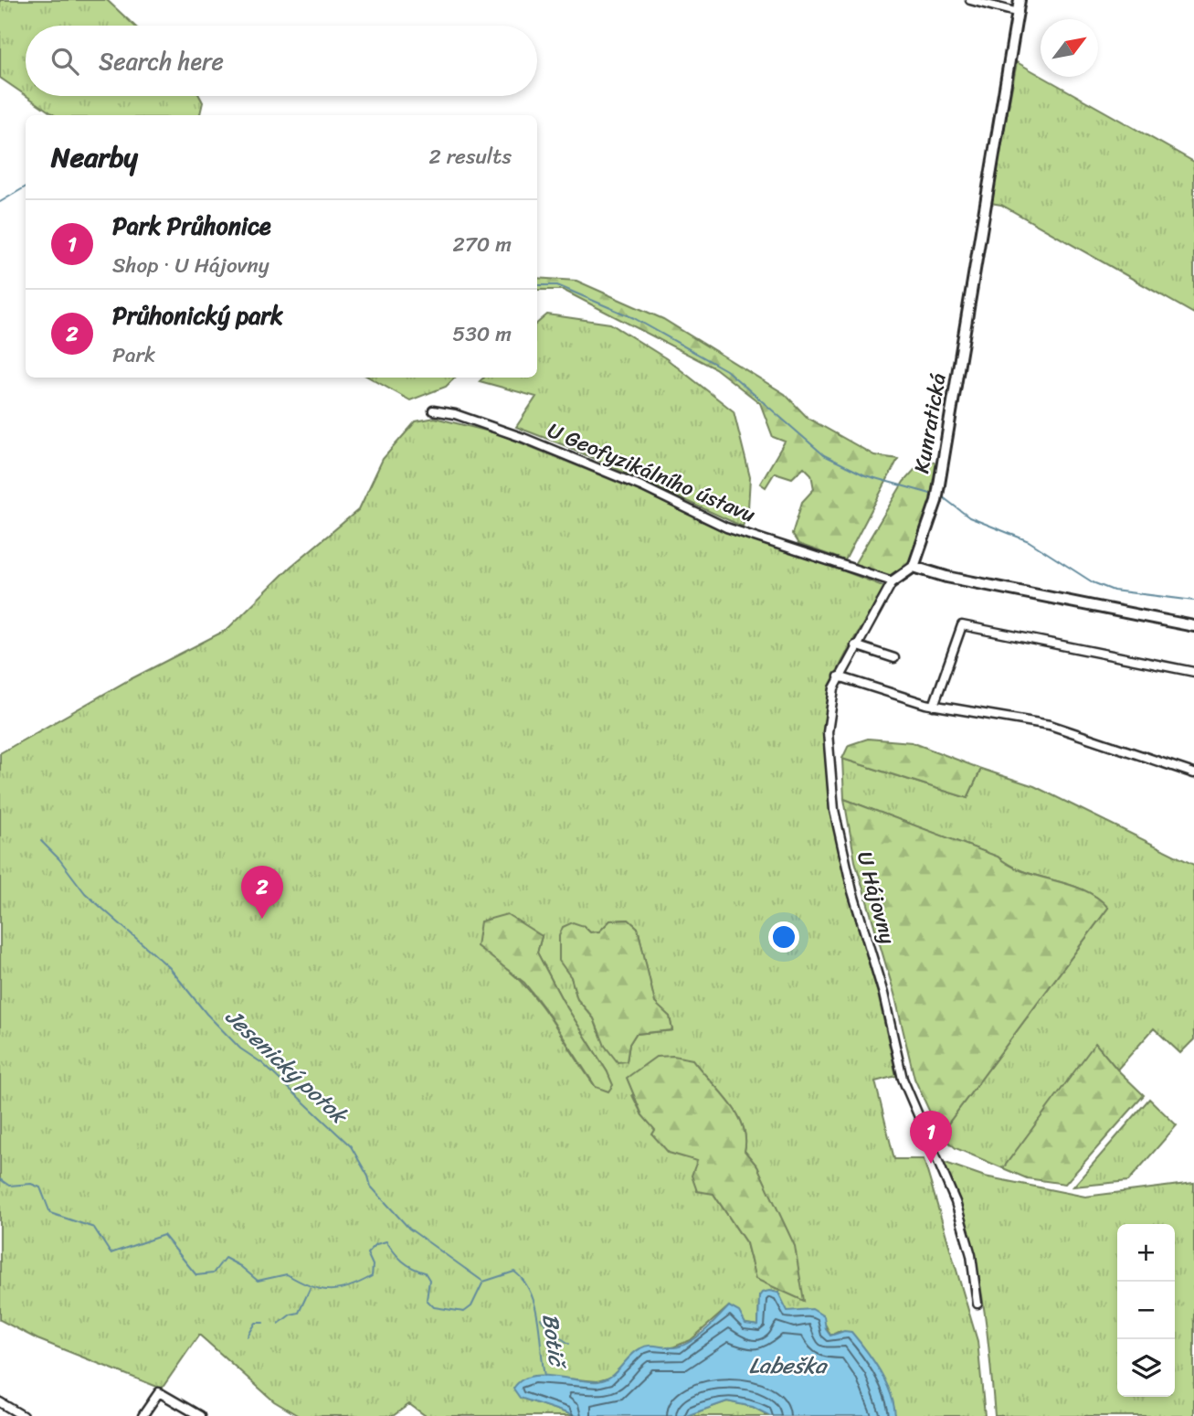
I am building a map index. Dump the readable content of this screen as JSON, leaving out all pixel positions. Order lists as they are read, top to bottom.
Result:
{
  "streets": {
    "street": ["Kunratická", "U Geofyzikálního ústavu", "U Hájovny"]
  },
  "crossings": [
    ["Kunratická", "U Hájovny"],
    ["U Geofyzikálního ústavu", "U Hájovny"]
  ],
  "water": ["Jesenický potok", "Botič", "Labeška"],
  "north": "top right",
  "page": {
    "search": "Search here",
    "heading": ["Nearby", "2 results"],
    "list": [
      {
        "mark": "1",
        "name": "Park Průhonice",
        "note": "Shop · U Hájovny",
        "value": "270 m"
      },
      {
        "mark": "2",
        "name": "Průhonický park",
        "note": "Park",
        "value": "530 m"
      }
    ],
    "pins": ["2", "1"],
    "map_buttons": ["+", "−"]
  }
}
